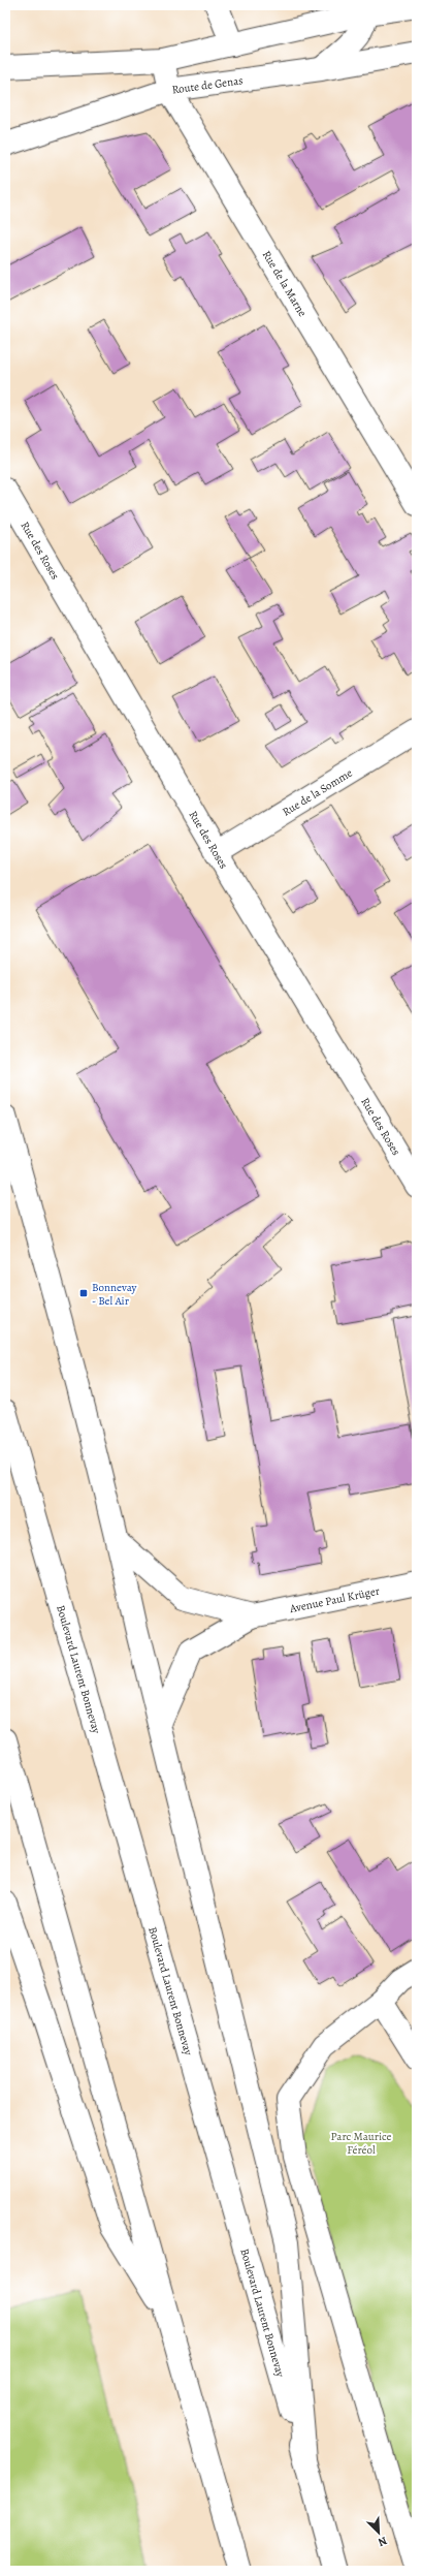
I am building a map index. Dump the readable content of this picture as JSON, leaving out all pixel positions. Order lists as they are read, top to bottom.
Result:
{
  "streets": {
    "main road": [
      "Route de Genas",
      "Rue de la Marne",
      "Rue des Roses",
      "Rue de la Somme",
      "Avenue Paul Krüger",
      "Boulevard Laurent Bonnevay"
    ]
  },
  "crossings": [
    ["Route de Genas", "Rue de la Marne"],
    ["Rue des Roses", "Rue de la Somme"]
  ],
  "parks": ["Parc Maurice Féréol"],
  "places": {
    "transit": ["Bonnevay - Bel Air"]
  },
  "north": "bottom right"
}
